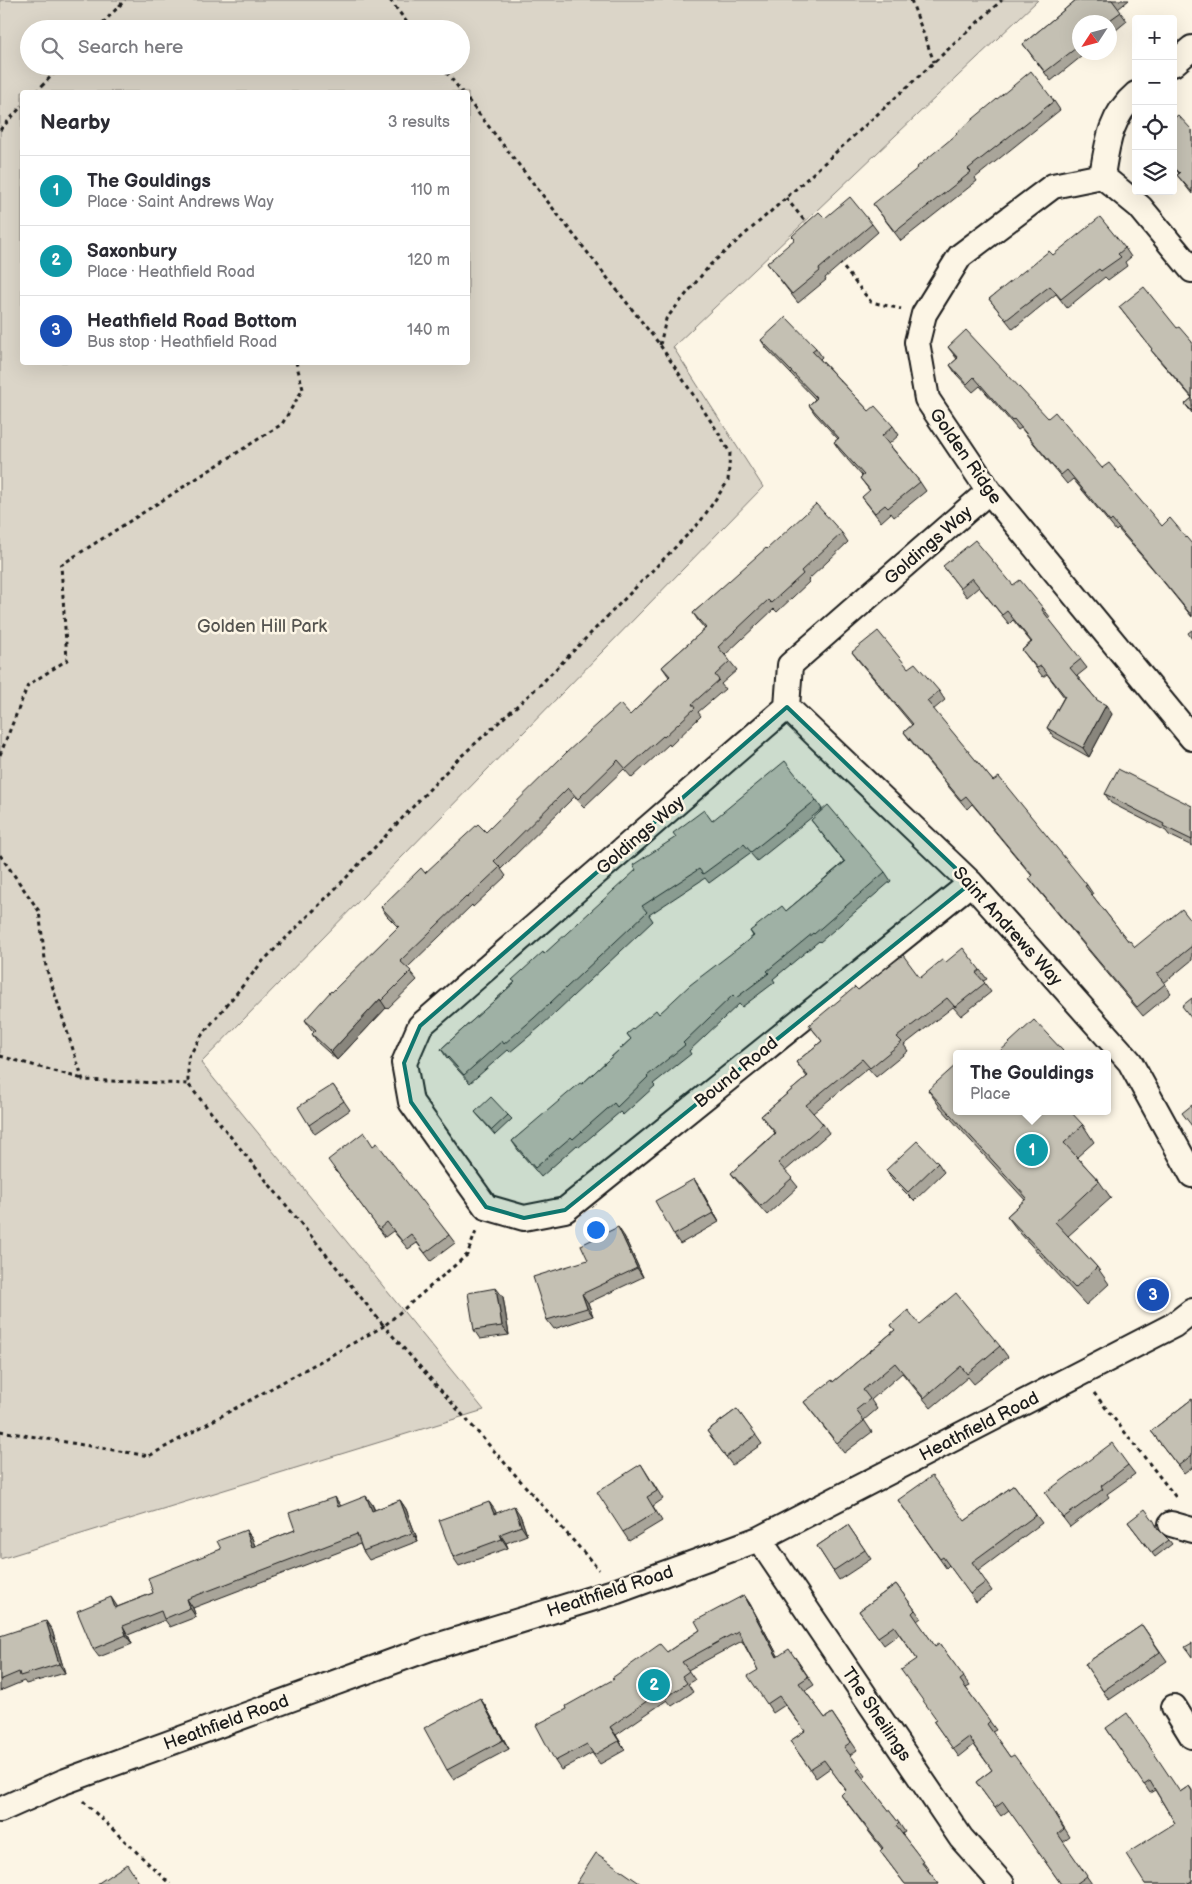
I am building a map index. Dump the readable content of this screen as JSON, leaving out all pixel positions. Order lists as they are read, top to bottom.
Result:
{
  "streets": {
    "street": [
      "Golden Ridge",
      "Goldings Way",
      "Saint Andrews Way",
      "Bound Road",
      "Heathfield Road",
      "The Sheilings"
    ]
  },
  "crossings": [
    ["Golden Ridge", "Goldings Way"],
    ["Goldings Way", "Saint Andrews Way"],
    ["Goldings Way", "Bound Road"],
    ["Saint Andrews Way", "Bound Road"],
    ["Heathfield Road", "The Sheilings"]
  ],
  "parks": ["Golden Hill Park"],
  "north": "bottom left",
  "page": {
    "map_buttons": ["+", "−"],
    "search": "Search here",
    "heading": ["Nearby", "3 results"],
    "list": [
      {
        "mark": "1",
        "name": "The Gouldings",
        "note": "Place · Saint Andrews Way",
        "value": "110 m"
      },
      {
        "mark": "2",
        "name": "Saxonbury",
        "note": "Place · Heathfield Road",
        "value": "120 m"
      },
      {
        "mark": "3",
        "name": "Heathfield Road Bottom",
        "note": "Bus stop · Heathfield Road",
        "value": "140 m"
      }
    ],
    "popup": ["The Gouldings", "Place"],
    "pins": ["1", "3", "2"]
  }
}
